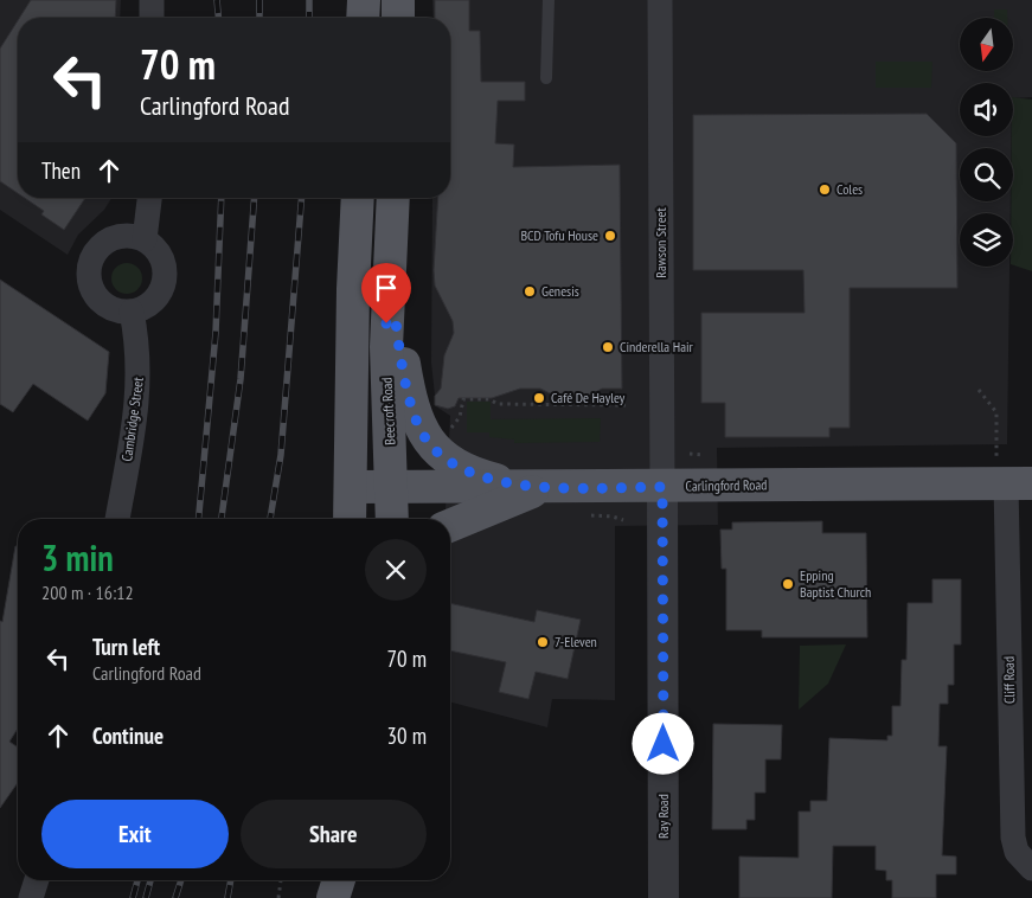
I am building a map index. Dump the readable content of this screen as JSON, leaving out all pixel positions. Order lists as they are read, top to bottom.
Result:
{
  "streets": {
    "main road": ["Beecroft Road", "Carlingford Road"],
    "street": [
      "Rawson Street",
      "Cambridge Street",
      "Cliff Road",
      "Ray Road"
    ]
  },
  "crossings": [
    ["Rawson Street", "Carlingford Road"],
    ["Rawson Street", "Ray Road"],
    ["Beecroft Road", "Carlingford Road"],
    ["Carlingford Road", "Cliff Road"],
    ["Carlingford Road", "Ray Road"]
  ],
  "places": [
    "Coles",
    "BCD Tofu House",
    "Genesis",
    "Cinderella Hair",
    "Café De Hayley",
    "Epping Baptist Church",
    "7-Eleven"
  ],
  "north": "bottom",
  "page": {
    "turn": ["70 m", "Carlingford Road"],
    "then": "Then",
    "heading": ["3 min", "200 m · 16:12"],
    "list": [
      {
        "name": "Turn left",
        "note": "Carlingford Road",
        "value": "70 m"
      },
      {
        "name": "Continue",
        "value": "30 m"
      }
    ],
    "buttons": ["Exit", "Share"]
  }
}
